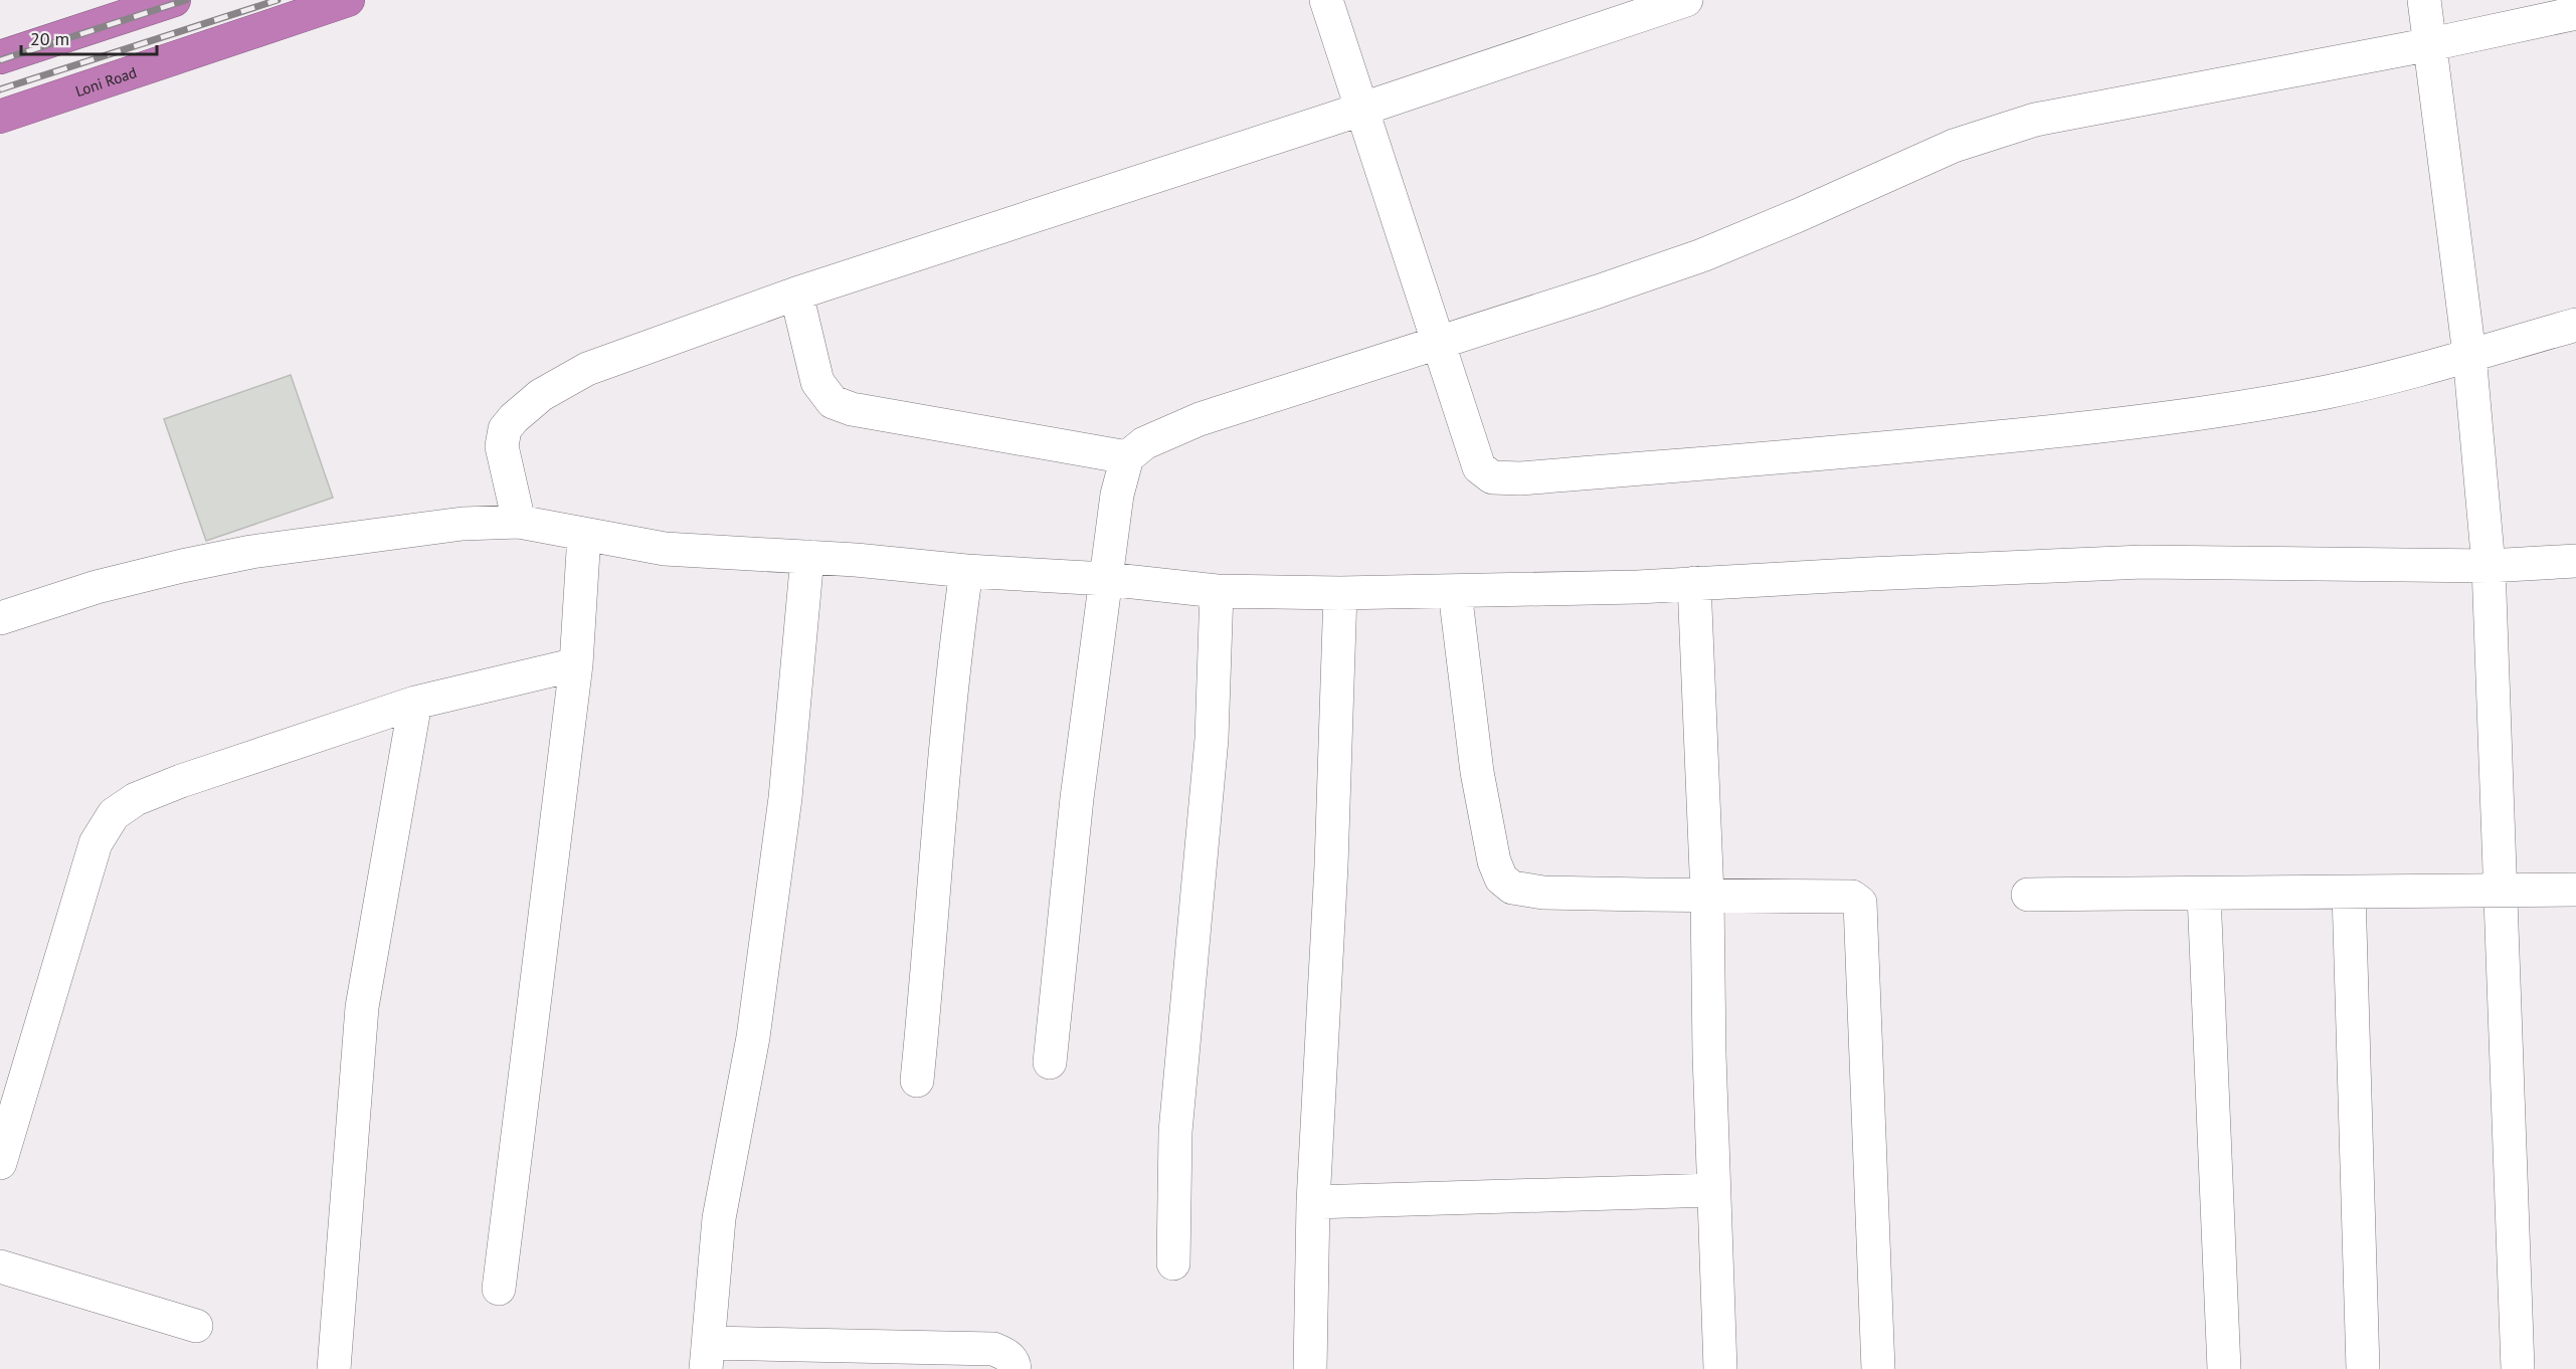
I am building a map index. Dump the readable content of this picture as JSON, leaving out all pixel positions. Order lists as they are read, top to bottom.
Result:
{
  "streets": {
    "highway": ["Loni Road"]
  },
  "scale_bar": "20 m"
}
